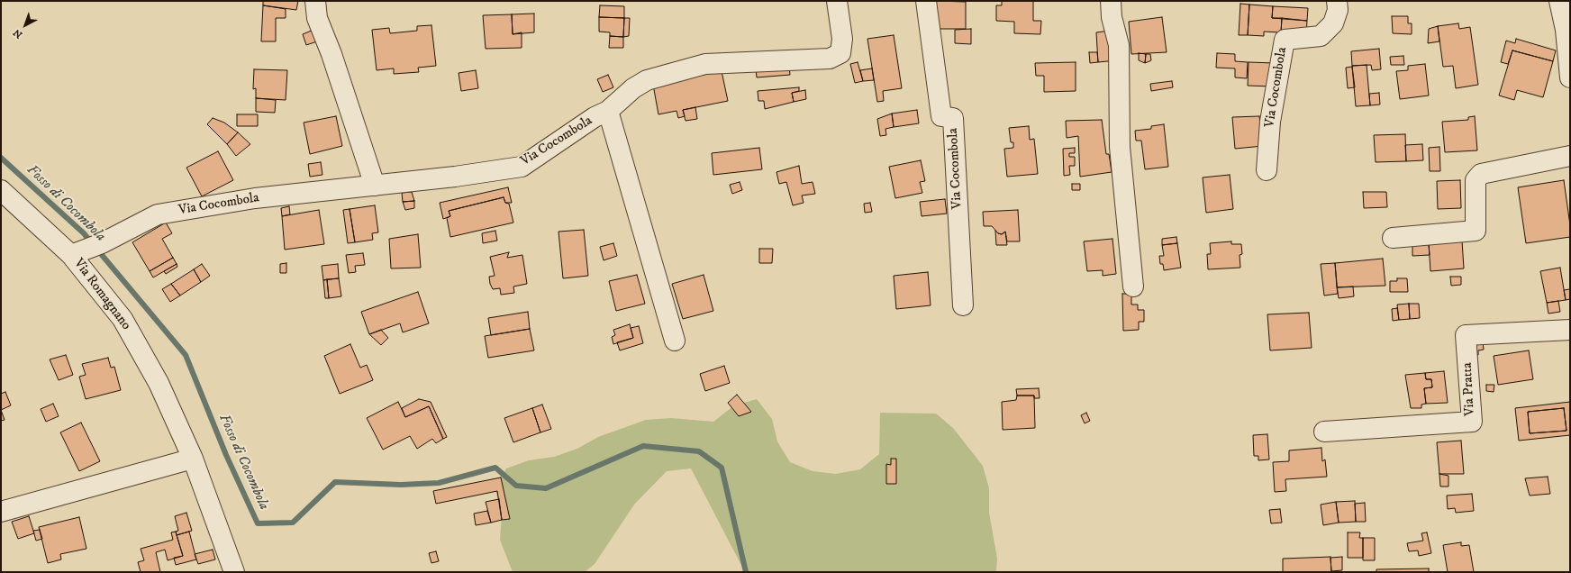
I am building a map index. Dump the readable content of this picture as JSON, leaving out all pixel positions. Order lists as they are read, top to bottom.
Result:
{
  "streets": {
    "street": ["Via Cocombola", "Via Romagnano", "Via Pratta"]
  },
  "crossings": [
    ["Via Cocombola", "Via Romagnano"]
  ],
  "water": ["Fosso di Cocombola"],
  "north": "bottom left"
}
